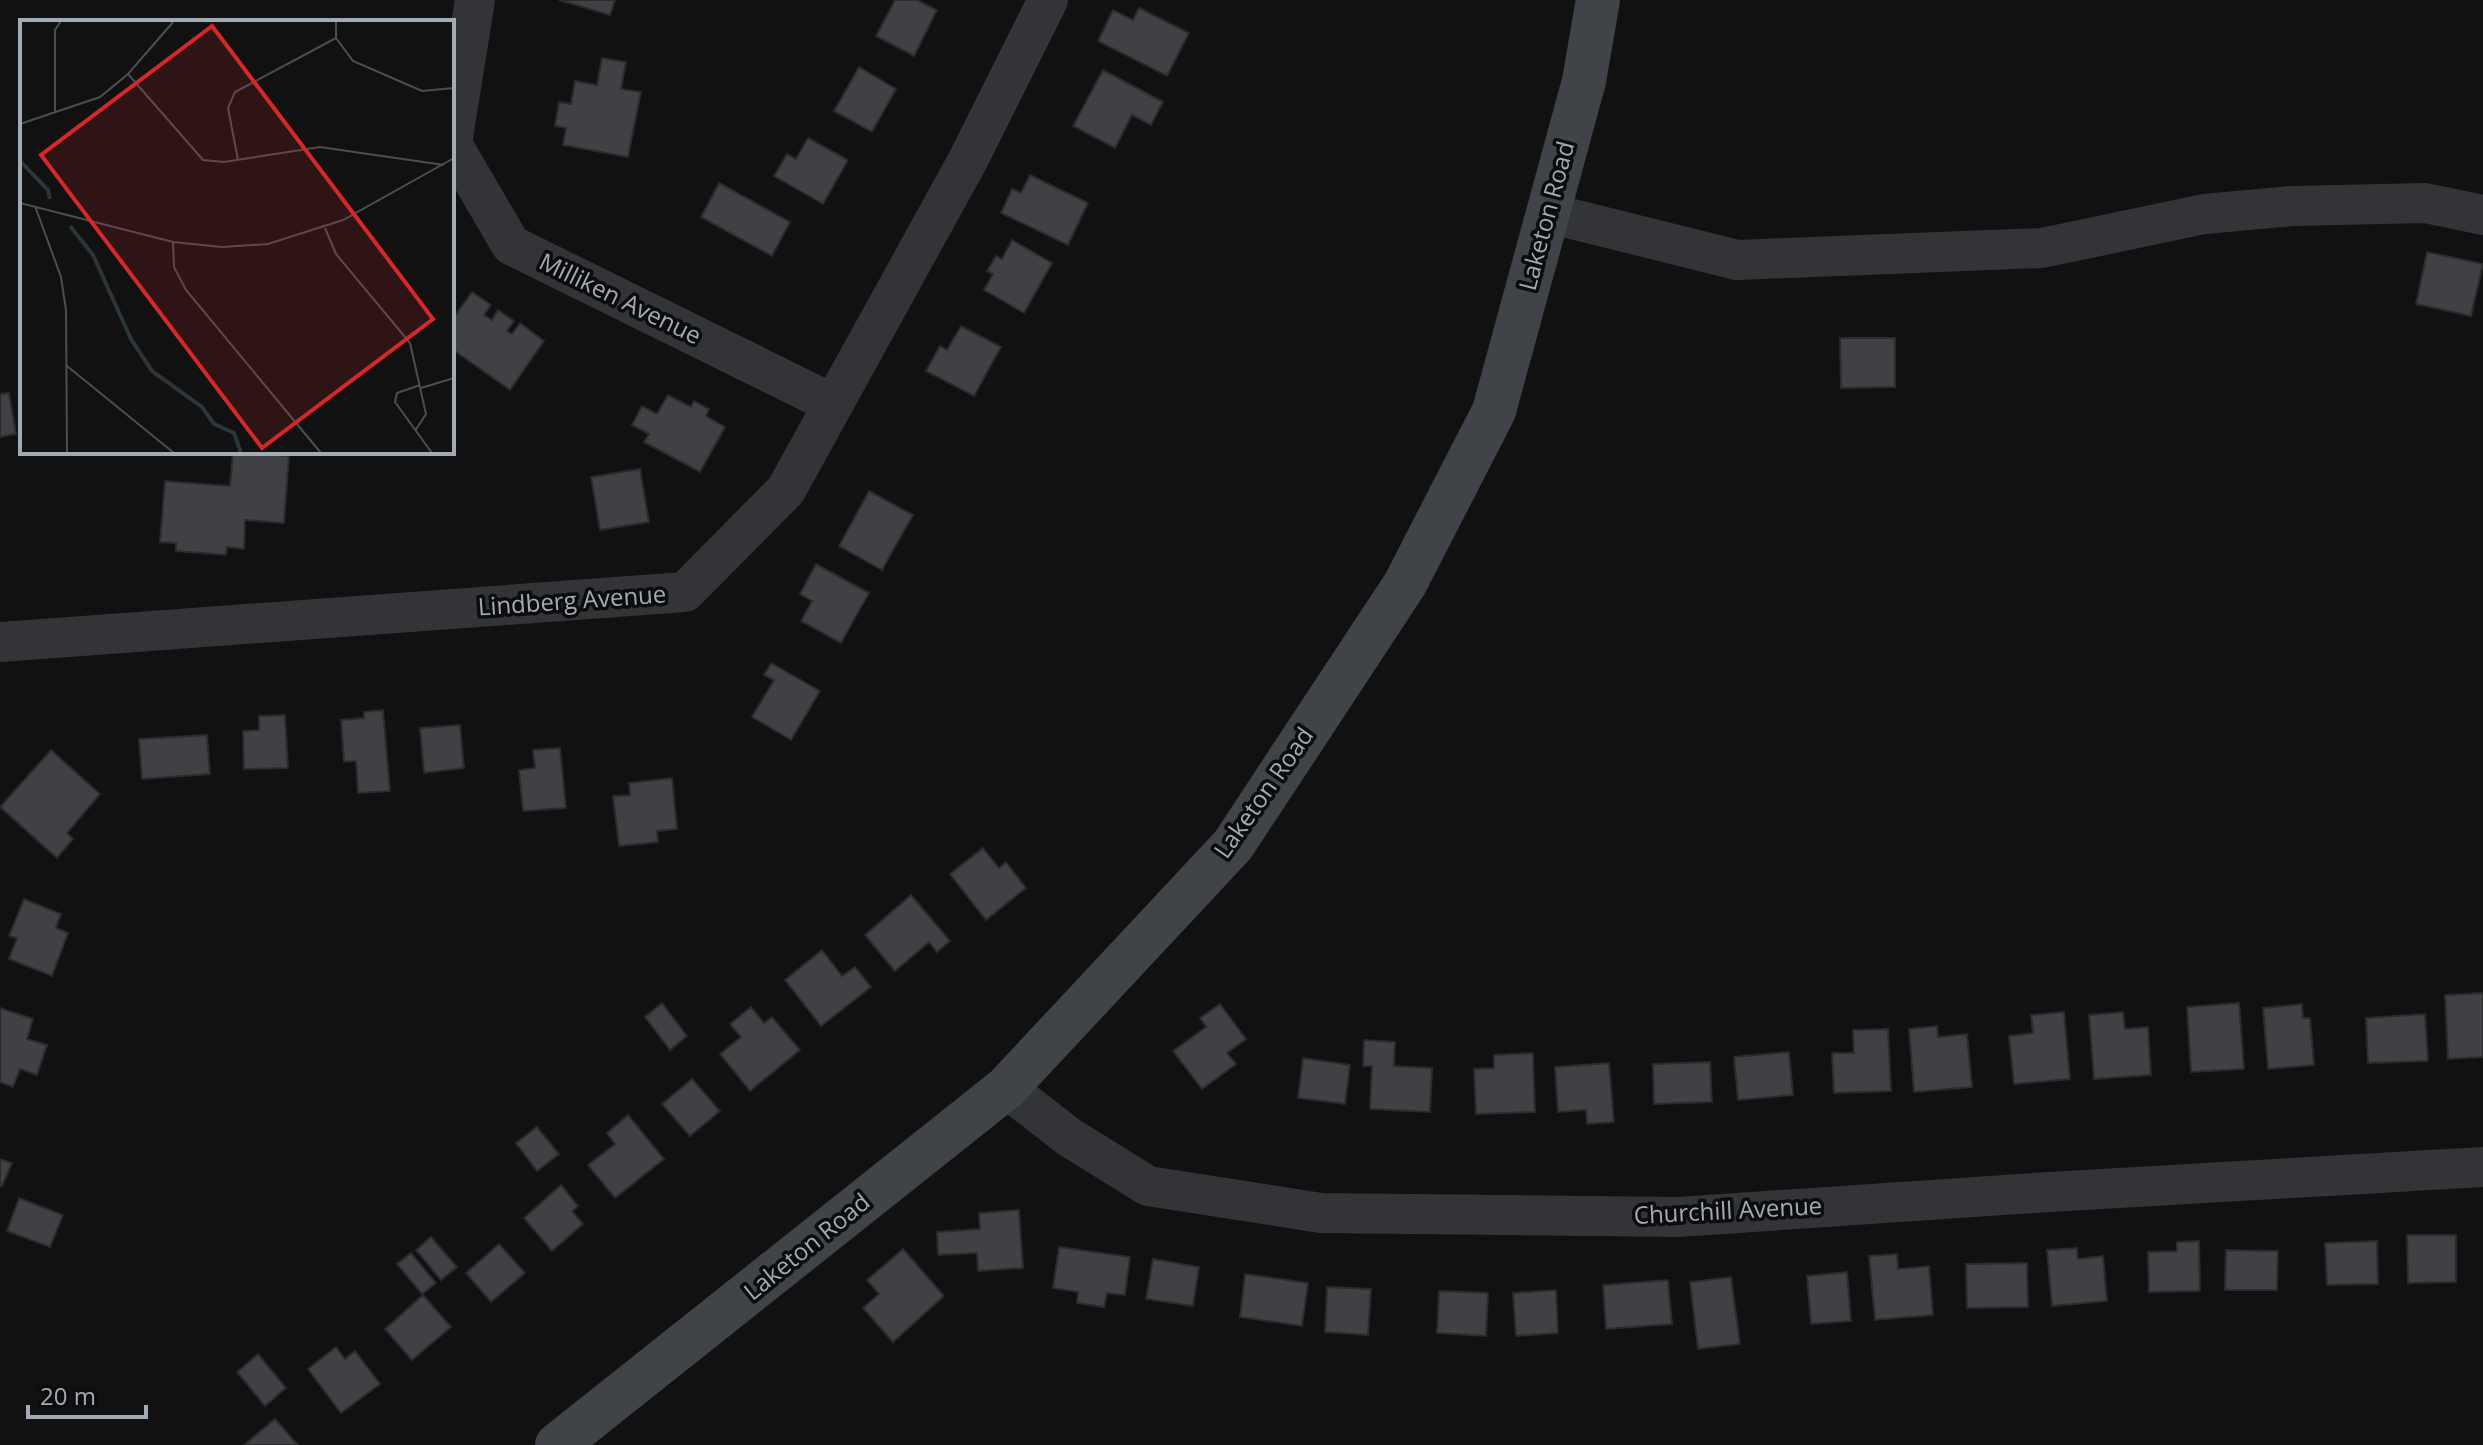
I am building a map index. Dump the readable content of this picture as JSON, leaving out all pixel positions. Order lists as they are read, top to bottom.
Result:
{
  "streets": {
    "street": [
      "Laketon Road",
      "Milliken Avenue",
      "Lindberg Avenue",
      "Churchill Avenue"
    ]
  },
  "crossings": [
    ["Laketon Road", "Churchill Avenue"],
    ["Milliken Avenue", "Lindberg Avenue"]
  ],
  "scale_bar": "20 m"
}
